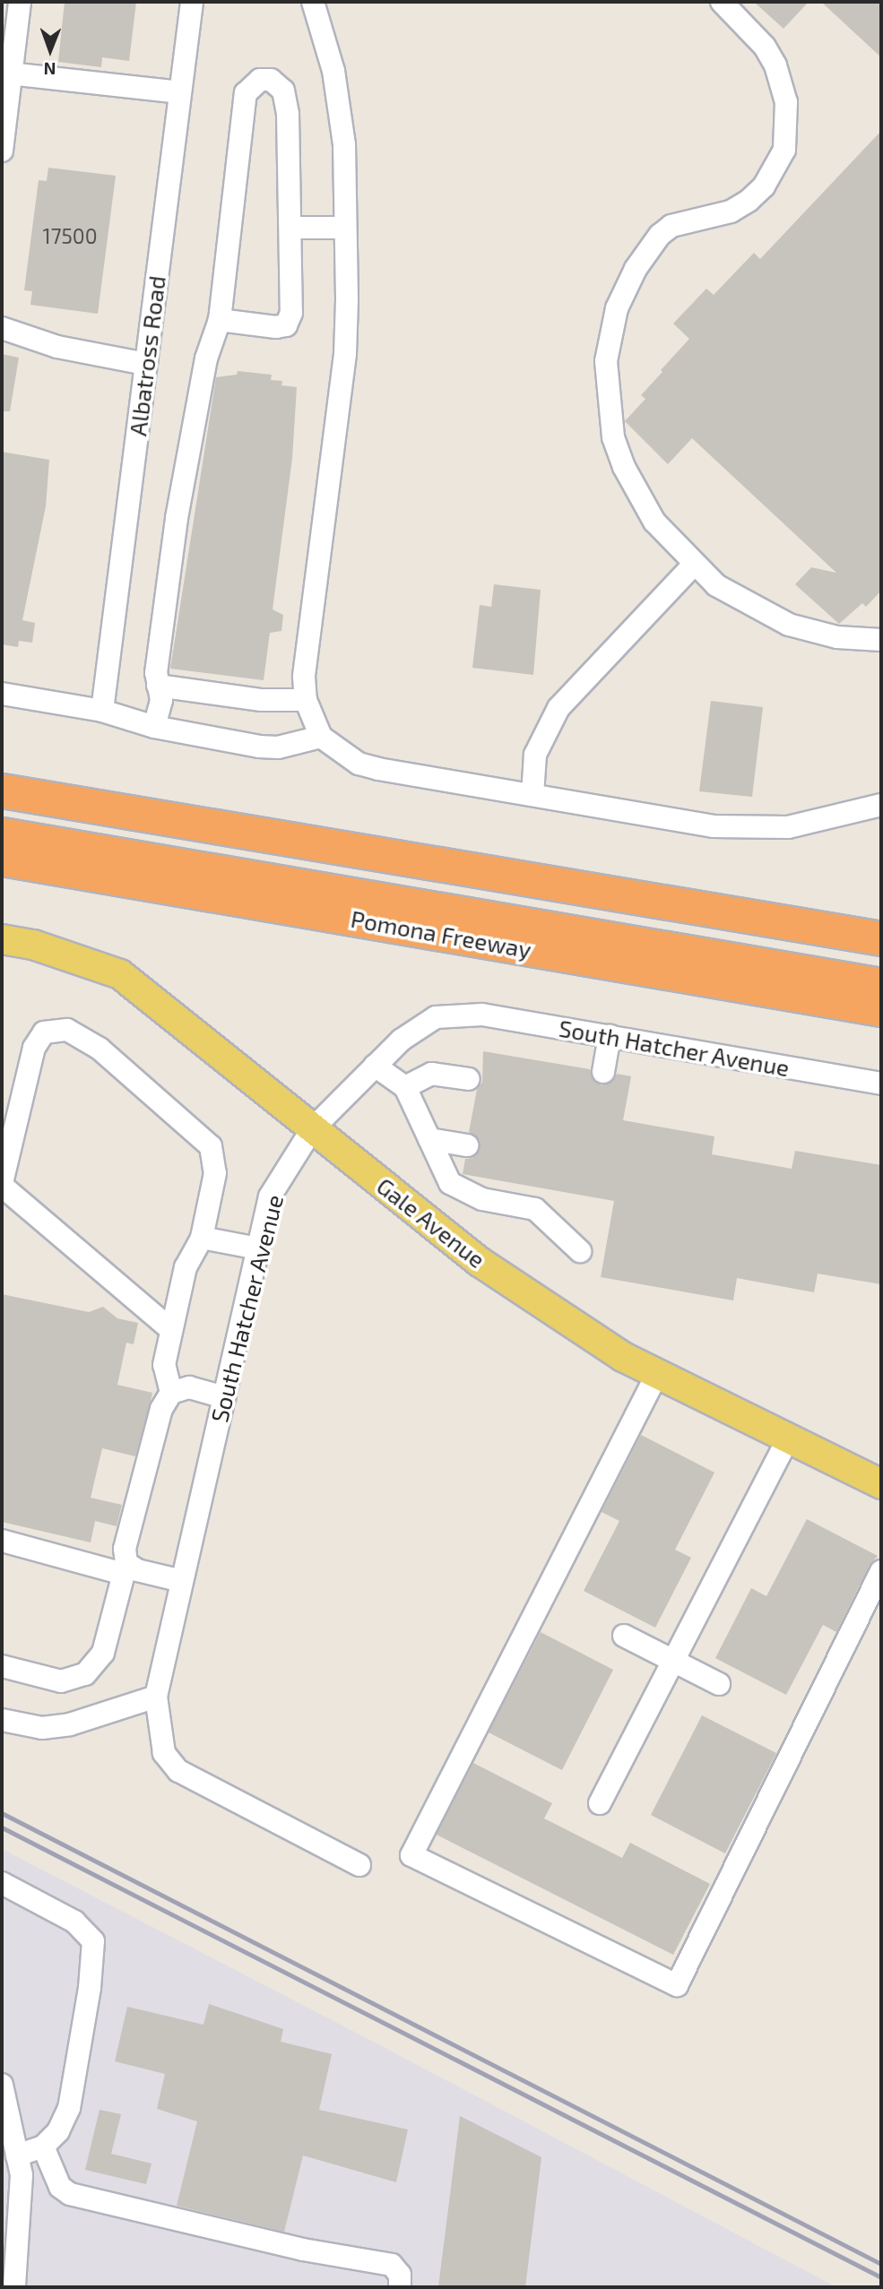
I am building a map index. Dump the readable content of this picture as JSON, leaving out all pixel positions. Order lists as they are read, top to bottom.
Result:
{
  "streets": {
    "highway": ["Pomona Freeway"],
    "main road": ["Gale Avenue"],
    "street": ["Albatross Road", "South Hatcher Avenue"]
  },
  "crossings": [
    ["South Hatcher Avenue", "Gale Avenue"]
  ],
  "house_numbers": ["17500"],
  "north": "bottom"
}
